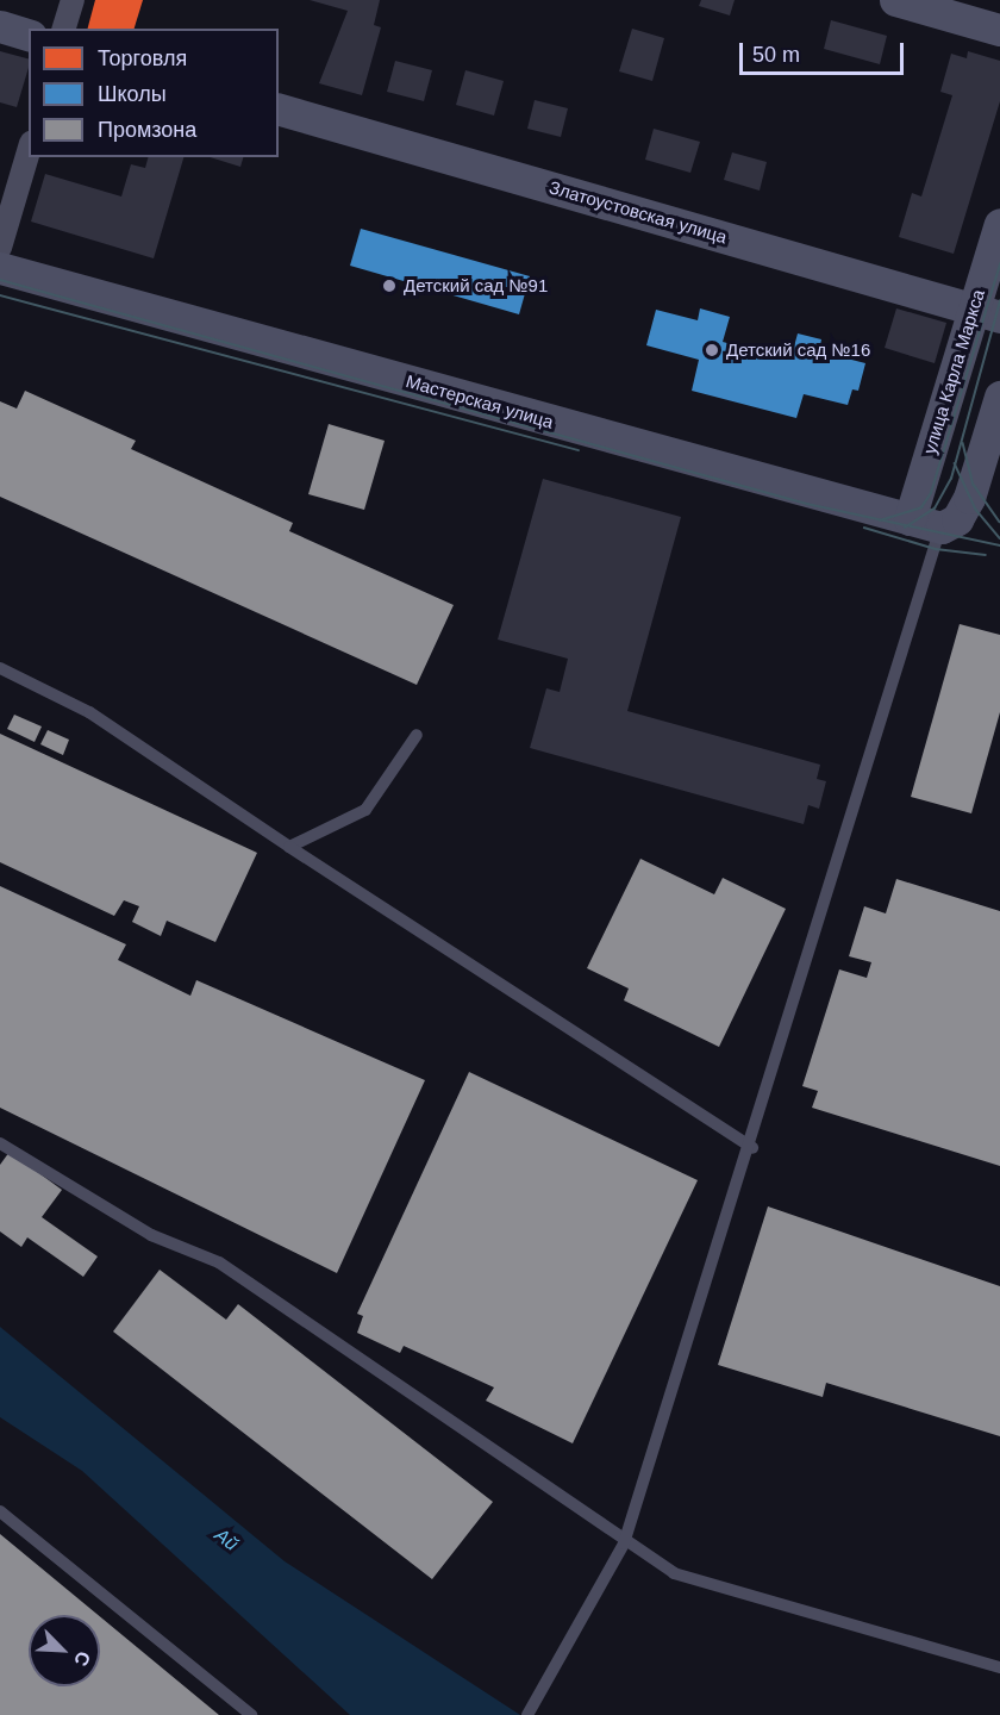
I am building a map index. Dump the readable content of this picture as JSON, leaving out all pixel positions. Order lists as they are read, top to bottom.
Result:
{
  "streets": {
    "main road": ["Златоустовская улица", "улица Карла Маркса", "Мастерская улица"]
  },
  "crossings": [
    ["Златоустовская улица", "улица Карла Маркса"],
    ["улица Карла Маркса", "Мастерская улица"]
  ],
  "water": ["Ай"],
  "places": ["Детский сад №91", "Детский сад №16"],
  "legend": ["Торговля", "Школы", "Промзона"],
  "scale_bar": "50 m",
  "north": "bottom right"
}
